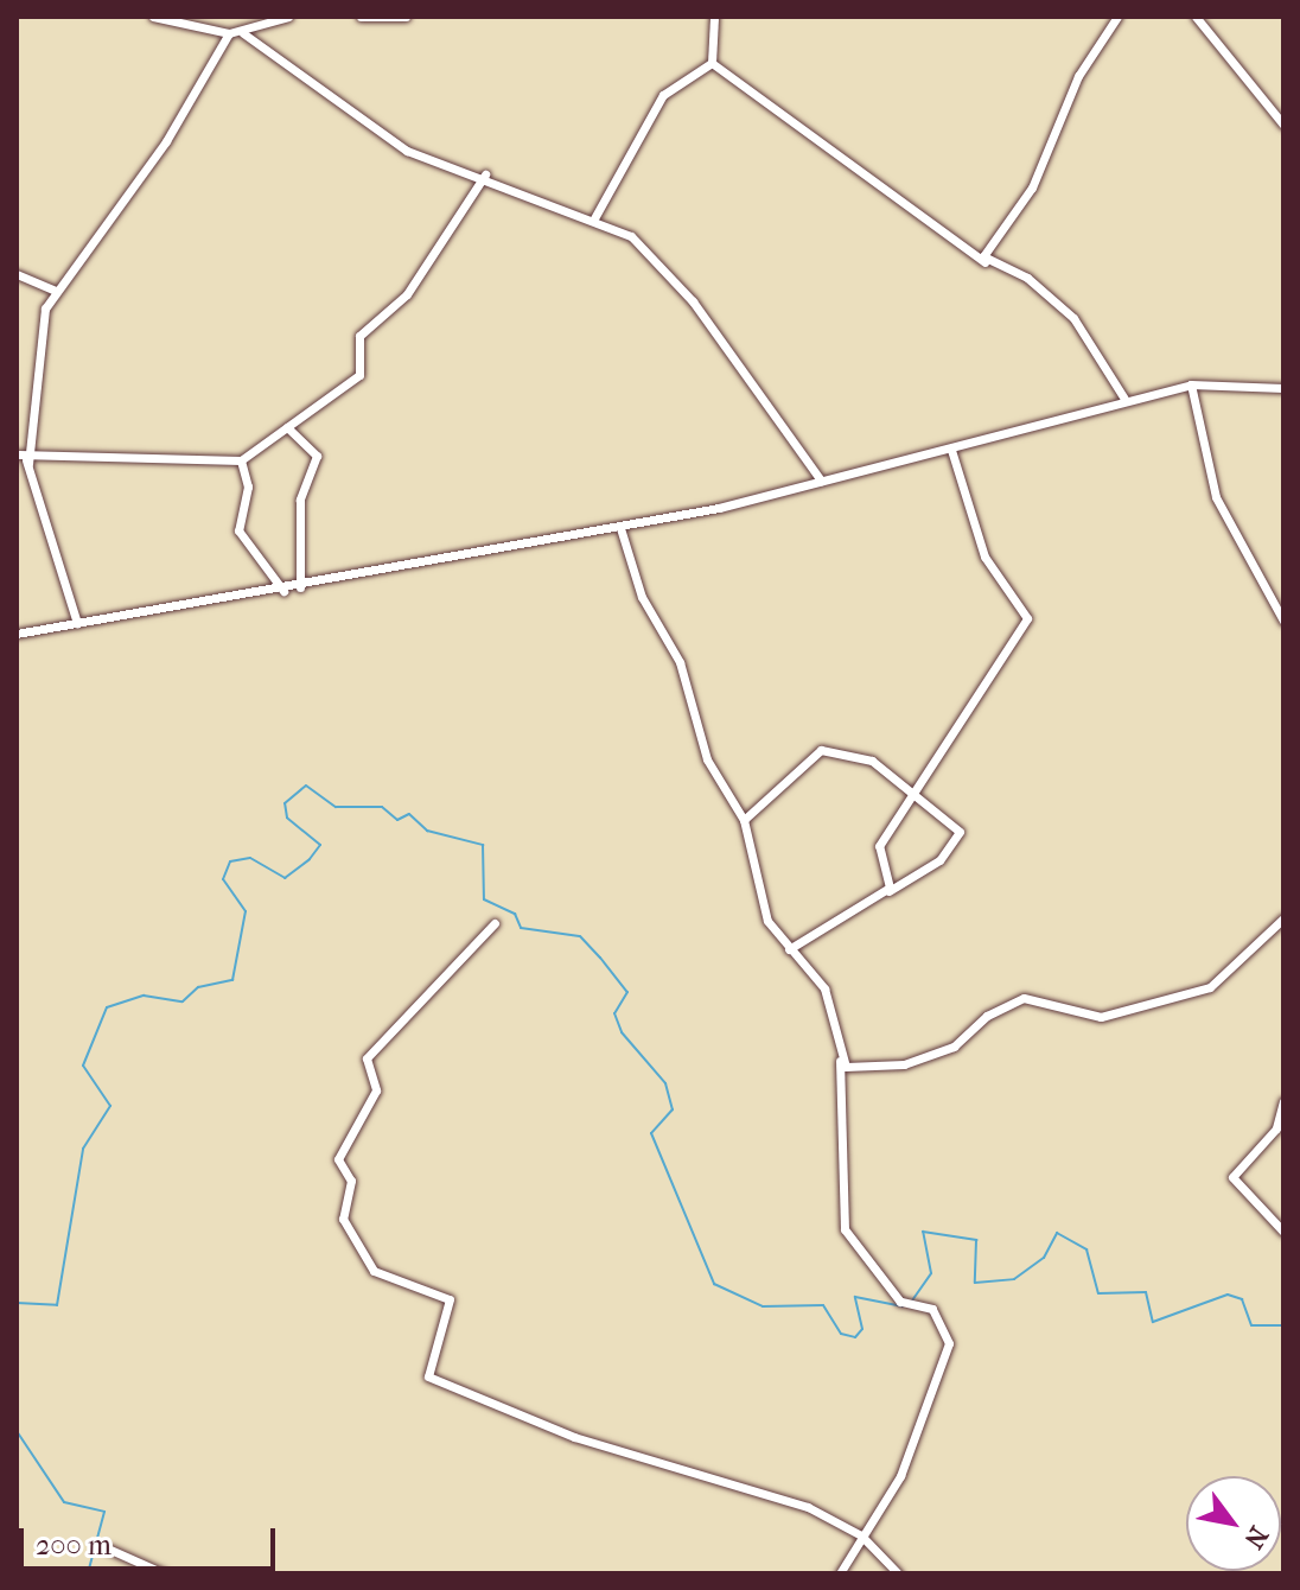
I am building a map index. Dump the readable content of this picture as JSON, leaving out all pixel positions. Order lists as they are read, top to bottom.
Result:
{
  "scale_bar": "200 m",
  "north": "bottom right"
}
